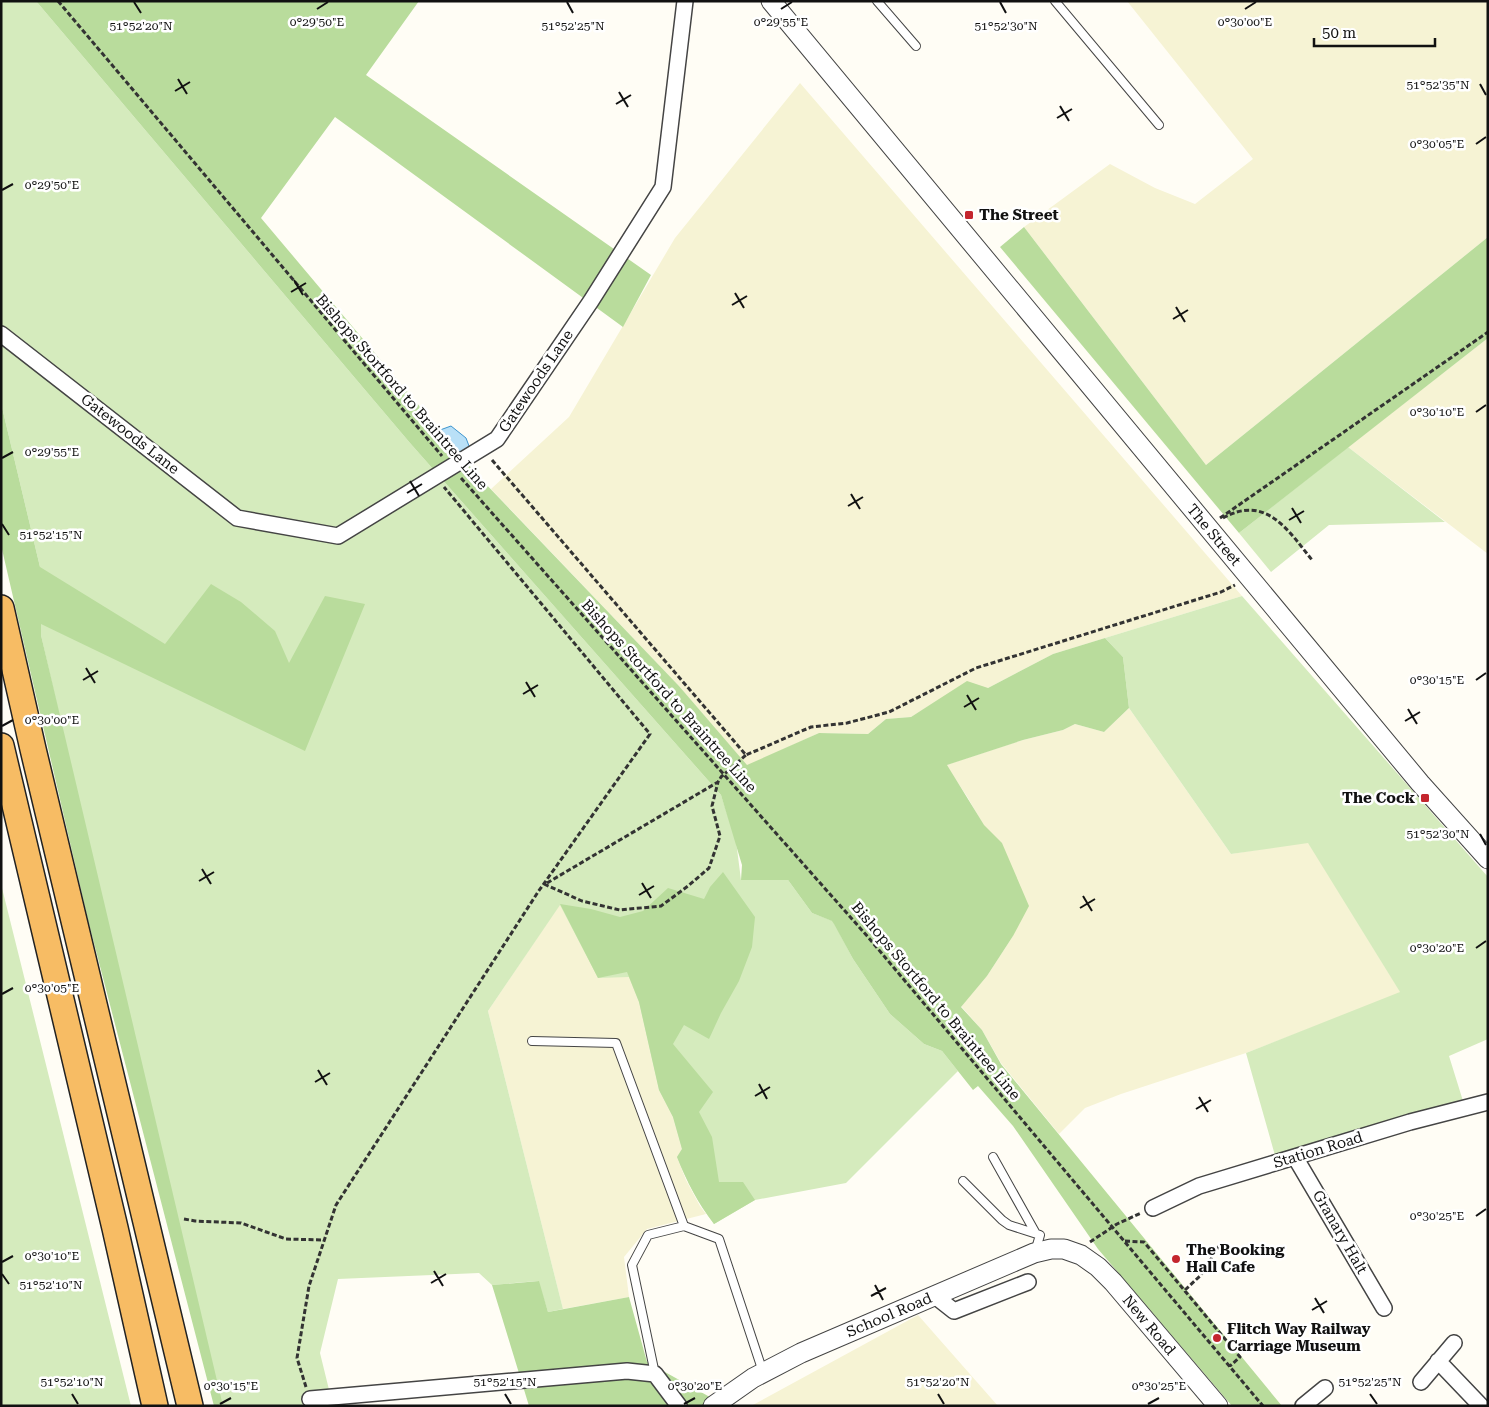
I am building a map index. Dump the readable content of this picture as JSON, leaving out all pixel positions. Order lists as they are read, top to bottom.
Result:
{
  "streets": {
    "street": [
      "Gatewoods Lane",
      "The Street",
      "Station Road",
      "Granary Halt",
      "School Road",
      "New Road"
    ],
    "path": ["Bishops Stortford to Braintree Line"]
  },
  "crossings": [
    ["Gatewoods Lane", "Bishops Stortford to Braintree Line"],
    ["Station Road", "Granary Halt"],
    ["School Road", "New Road"]
  ],
  "places": {
    "transit": ["The Street", "The Cock"],
    "other": ["The Booking Hall Cafe", "Flitch Way Railway Carriage Museum"]
  },
  "scale_bar": "50 m",
  "coordinates": [
    "0°29'50\"E",
    "0°29'55\"E",
    "0°30'00\"E",
    "51°52'20\"N",
    "51°52'25\"N",
    "51°52'30\"N",
    "51°52'35\"N",
    "0°30'05\"E",
    "0°30'10\"E",
    "51°52'15\"N",
    "0°30'15\"E",
    "0°30'20\"E",
    "0°30'25\"E",
    "51°52'10\"N"
  ]
}
